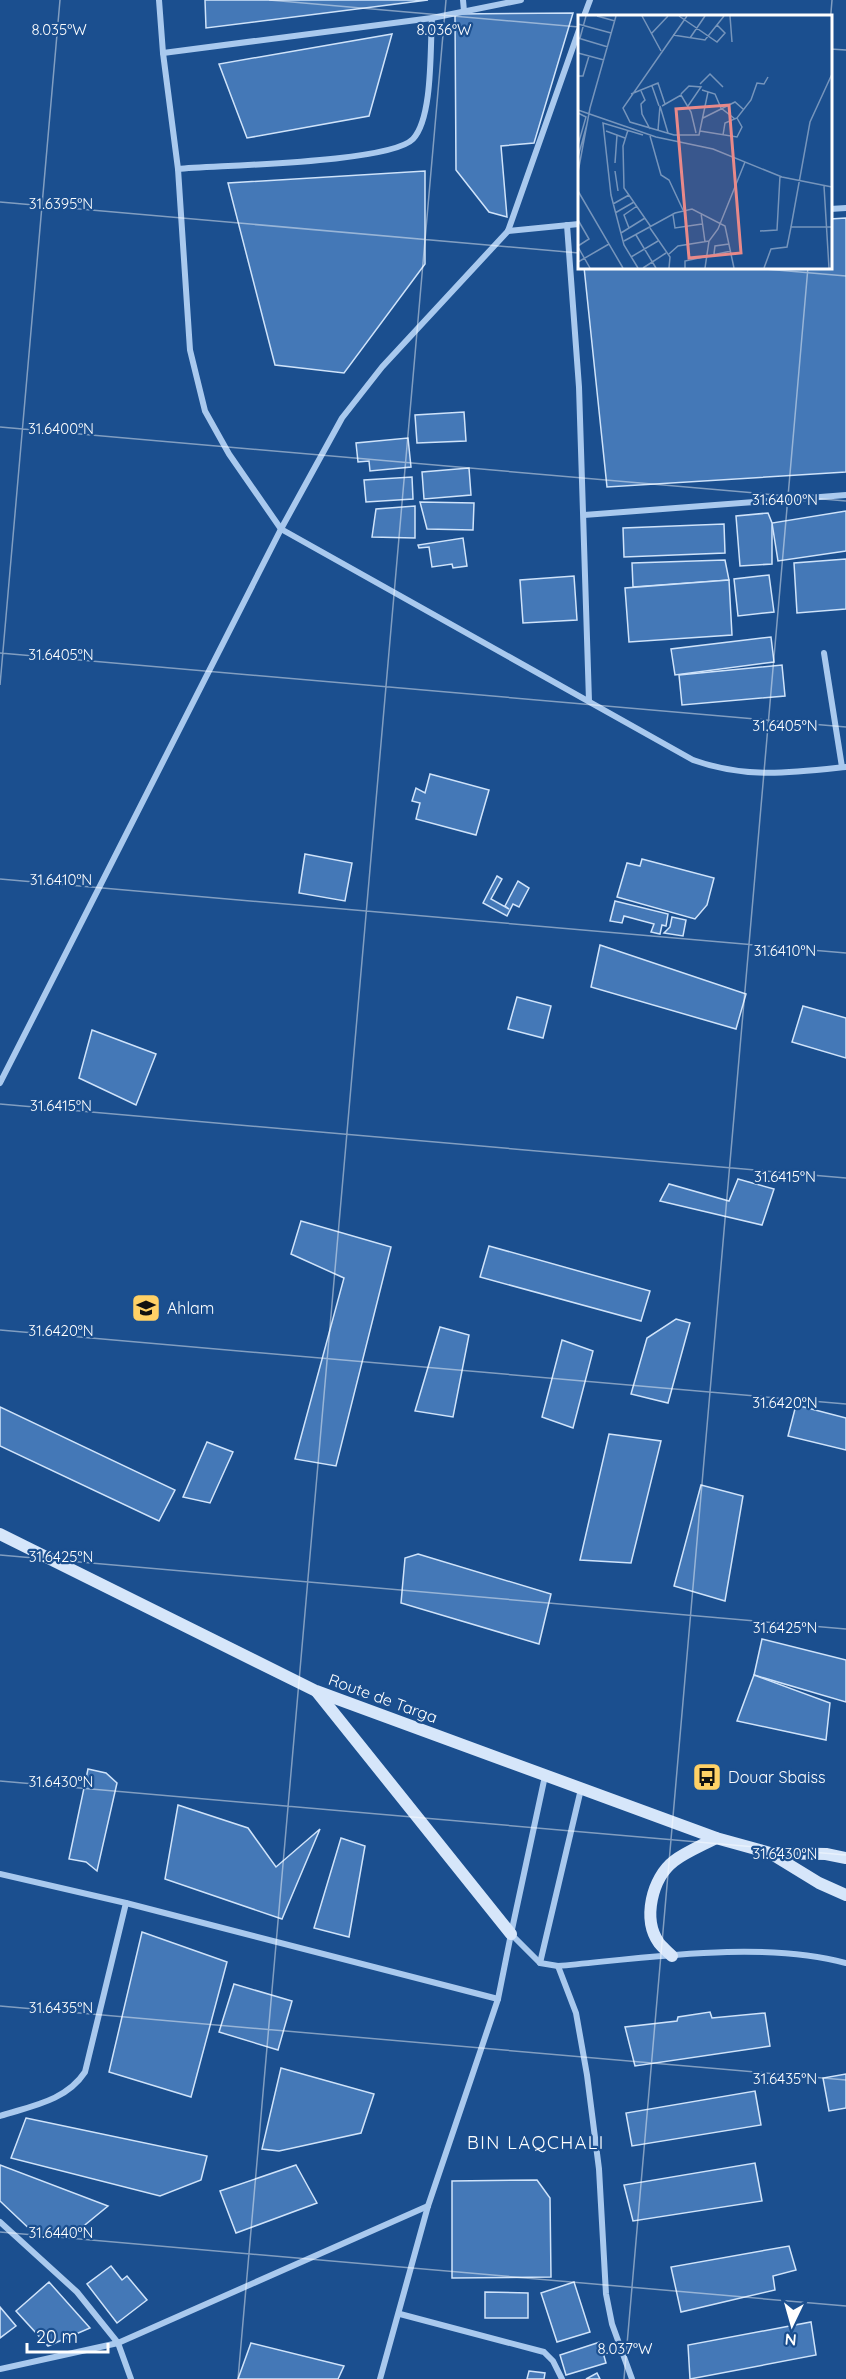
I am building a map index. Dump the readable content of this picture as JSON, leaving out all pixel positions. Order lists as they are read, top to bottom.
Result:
{
  "streets": {
    "main road": ["Route de Targa"]
  },
  "districts": ["BIN LAQCHALI"],
  "places": {
    "school or university": ["Ahlam"],
    "bus stop": ["Douar Sbaiss"]
  },
  "scale_bar": "20 m",
  "north": "bottom",
  "coordinates": [
    "8.035°W",
    "8.036°W",
    "31.6395°N",
    "31.6400°N",
    "31.6405°N",
    "31.6410°N",
    "31.6415°N",
    "31.6420°N",
    "31.6425°N",
    "31.6430°N",
    "31.6435°N",
    "31.6440°N",
    "8.037°W"
  ]
}
